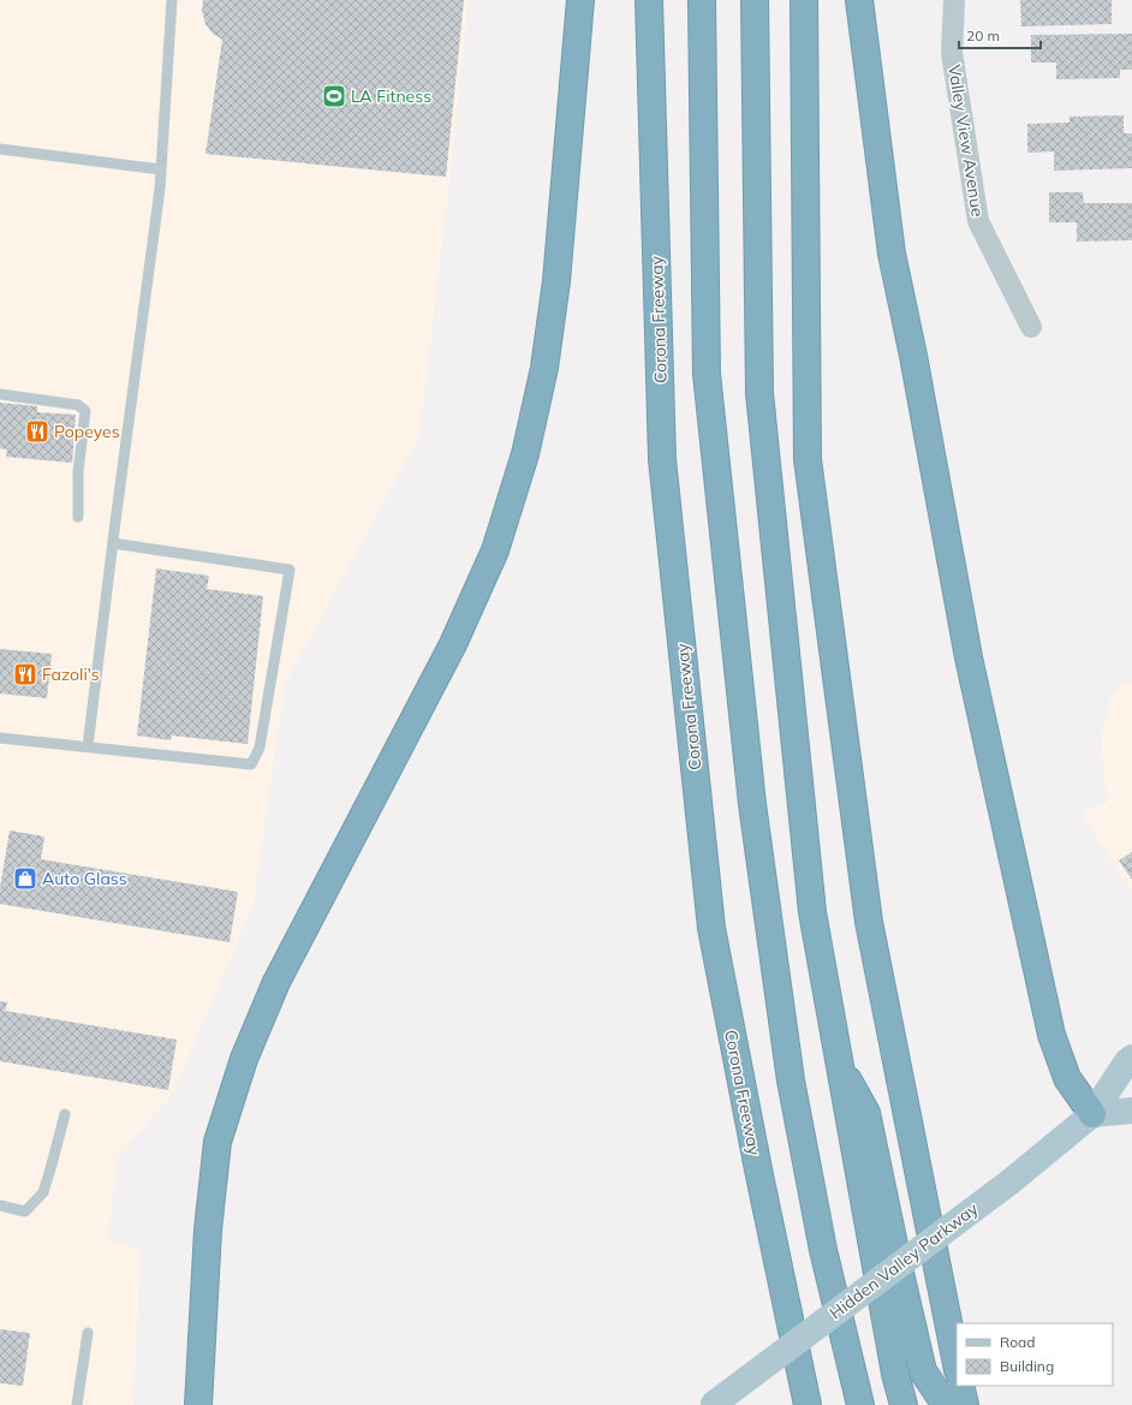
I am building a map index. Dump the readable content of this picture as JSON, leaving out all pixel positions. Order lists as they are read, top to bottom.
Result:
{
  "streets": {
    "highway": ["Corona Freeway"],
    "main road": ["Hidden Valley Parkway"],
    "street": ["Valley View Avenue"]
  },
  "places": {
    "sports": ["LA Fitness"],
    "restaurant": ["Popeyes", "Fazoli's"],
    "shop": ["Auto Glass"]
  },
  "legend": ["Road", "Building"],
  "scale_bar": "20 m"
}
